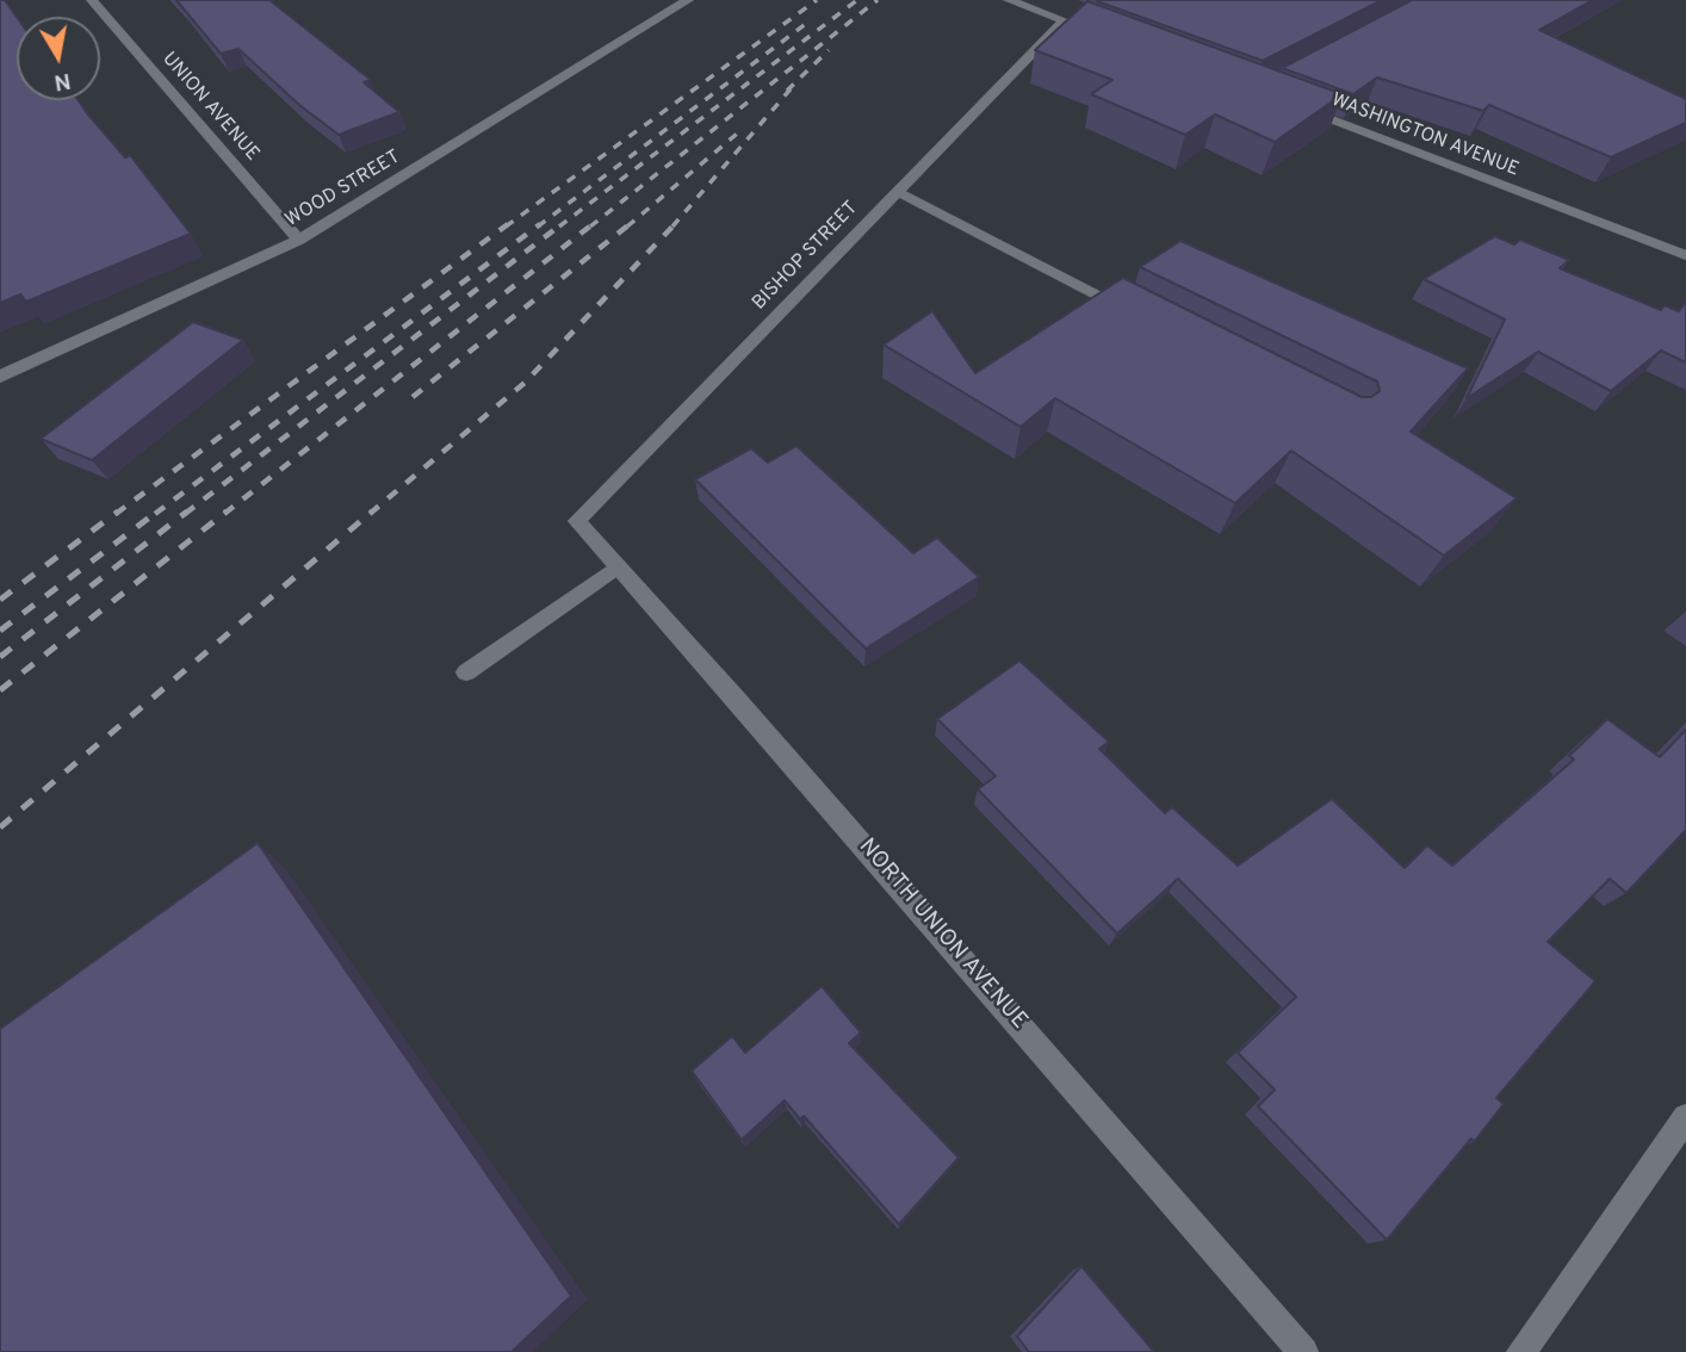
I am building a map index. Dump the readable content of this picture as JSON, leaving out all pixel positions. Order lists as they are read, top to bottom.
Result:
{
  "streets": {
    "street": [
      "UNION AVENUE",
      "WASHINGTON AVENUE",
      "WOOD STREET",
      "BISHOP STREET",
      "NORTH UNION AVENUE"
    ]
  },
  "crossings": [
    ["UNION AVENUE", "WOOD STREET"],
    ["BISHOP STREET", "NORTH UNION AVENUE"]
  ],
  "north": "bottom"
}
